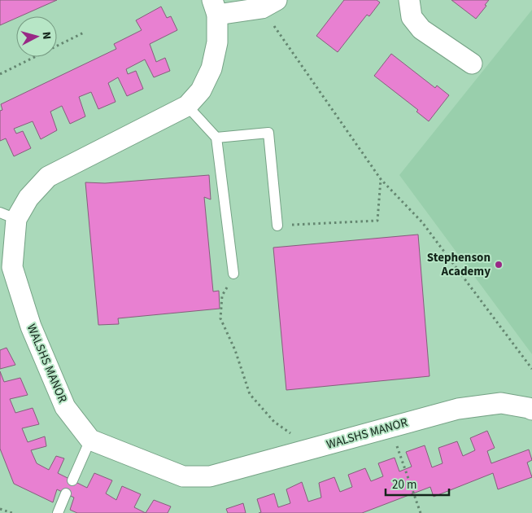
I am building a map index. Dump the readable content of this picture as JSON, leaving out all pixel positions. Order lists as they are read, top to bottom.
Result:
{
  "streets": {
    "street": ["WALSHS MANOR"]
  },
  "places": ["Stephenson Academy"],
  "scale_bar": "20 m",
  "north": "right"
}
